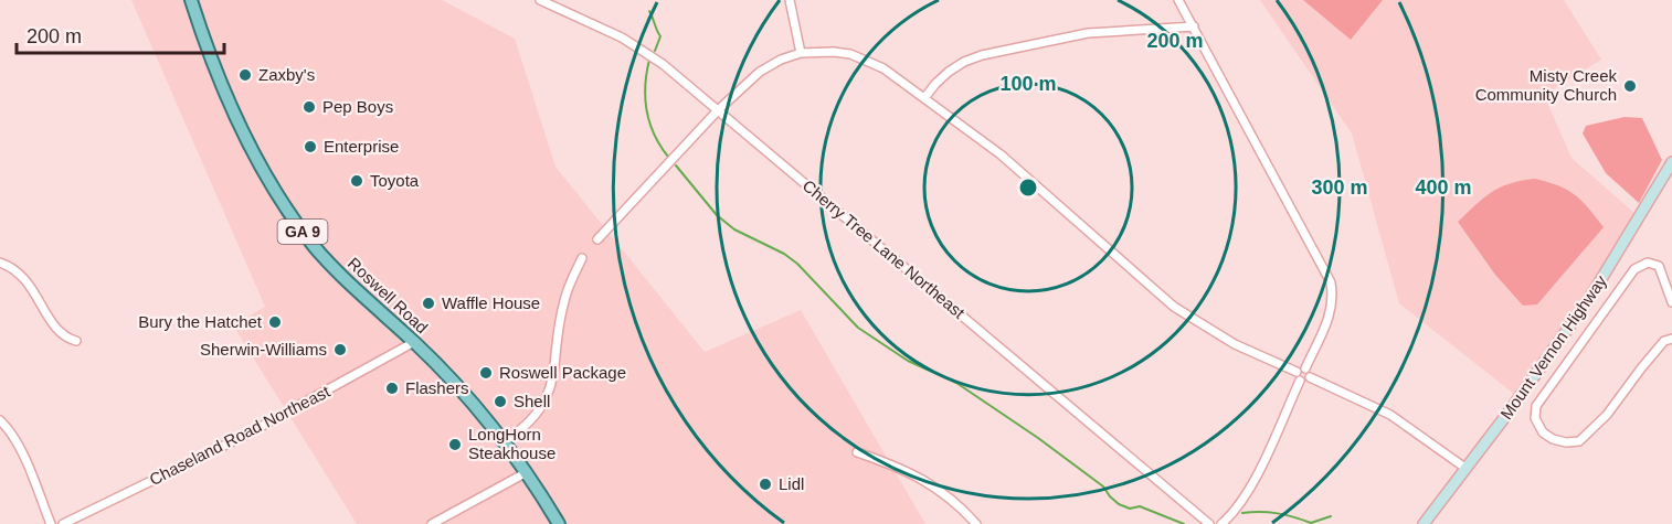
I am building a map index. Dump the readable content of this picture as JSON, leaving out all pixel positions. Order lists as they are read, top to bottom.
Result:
{
  "streets": {
    "main road": ["GA 9", "Roswell Road", "Mount Vernon Highway"],
    "street": ["Cherry Tree Lane Northeast", "Chaseland Road Northeast"]
  },
  "crossings": [
    ["Roswell Road", "Chaseland Road Northeast"]
  ],
  "places": [
    "Zaxby's",
    "Misty Creek Community Church",
    "Pep Boys",
    "Enterprise",
    "Toyota",
    "Waffle House",
    "Bury the Hatchet",
    "Sherwin-Williams",
    "Roswell Package",
    "Flashers",
    "Shell",
    "LongHorn Steakhouse",
    "Lidl"
  ],
  "scale_bar": "200 m",
  "rings": [
    "200 m",
    "100 m",
    "300 m",
    "400 m"
  ]
}
